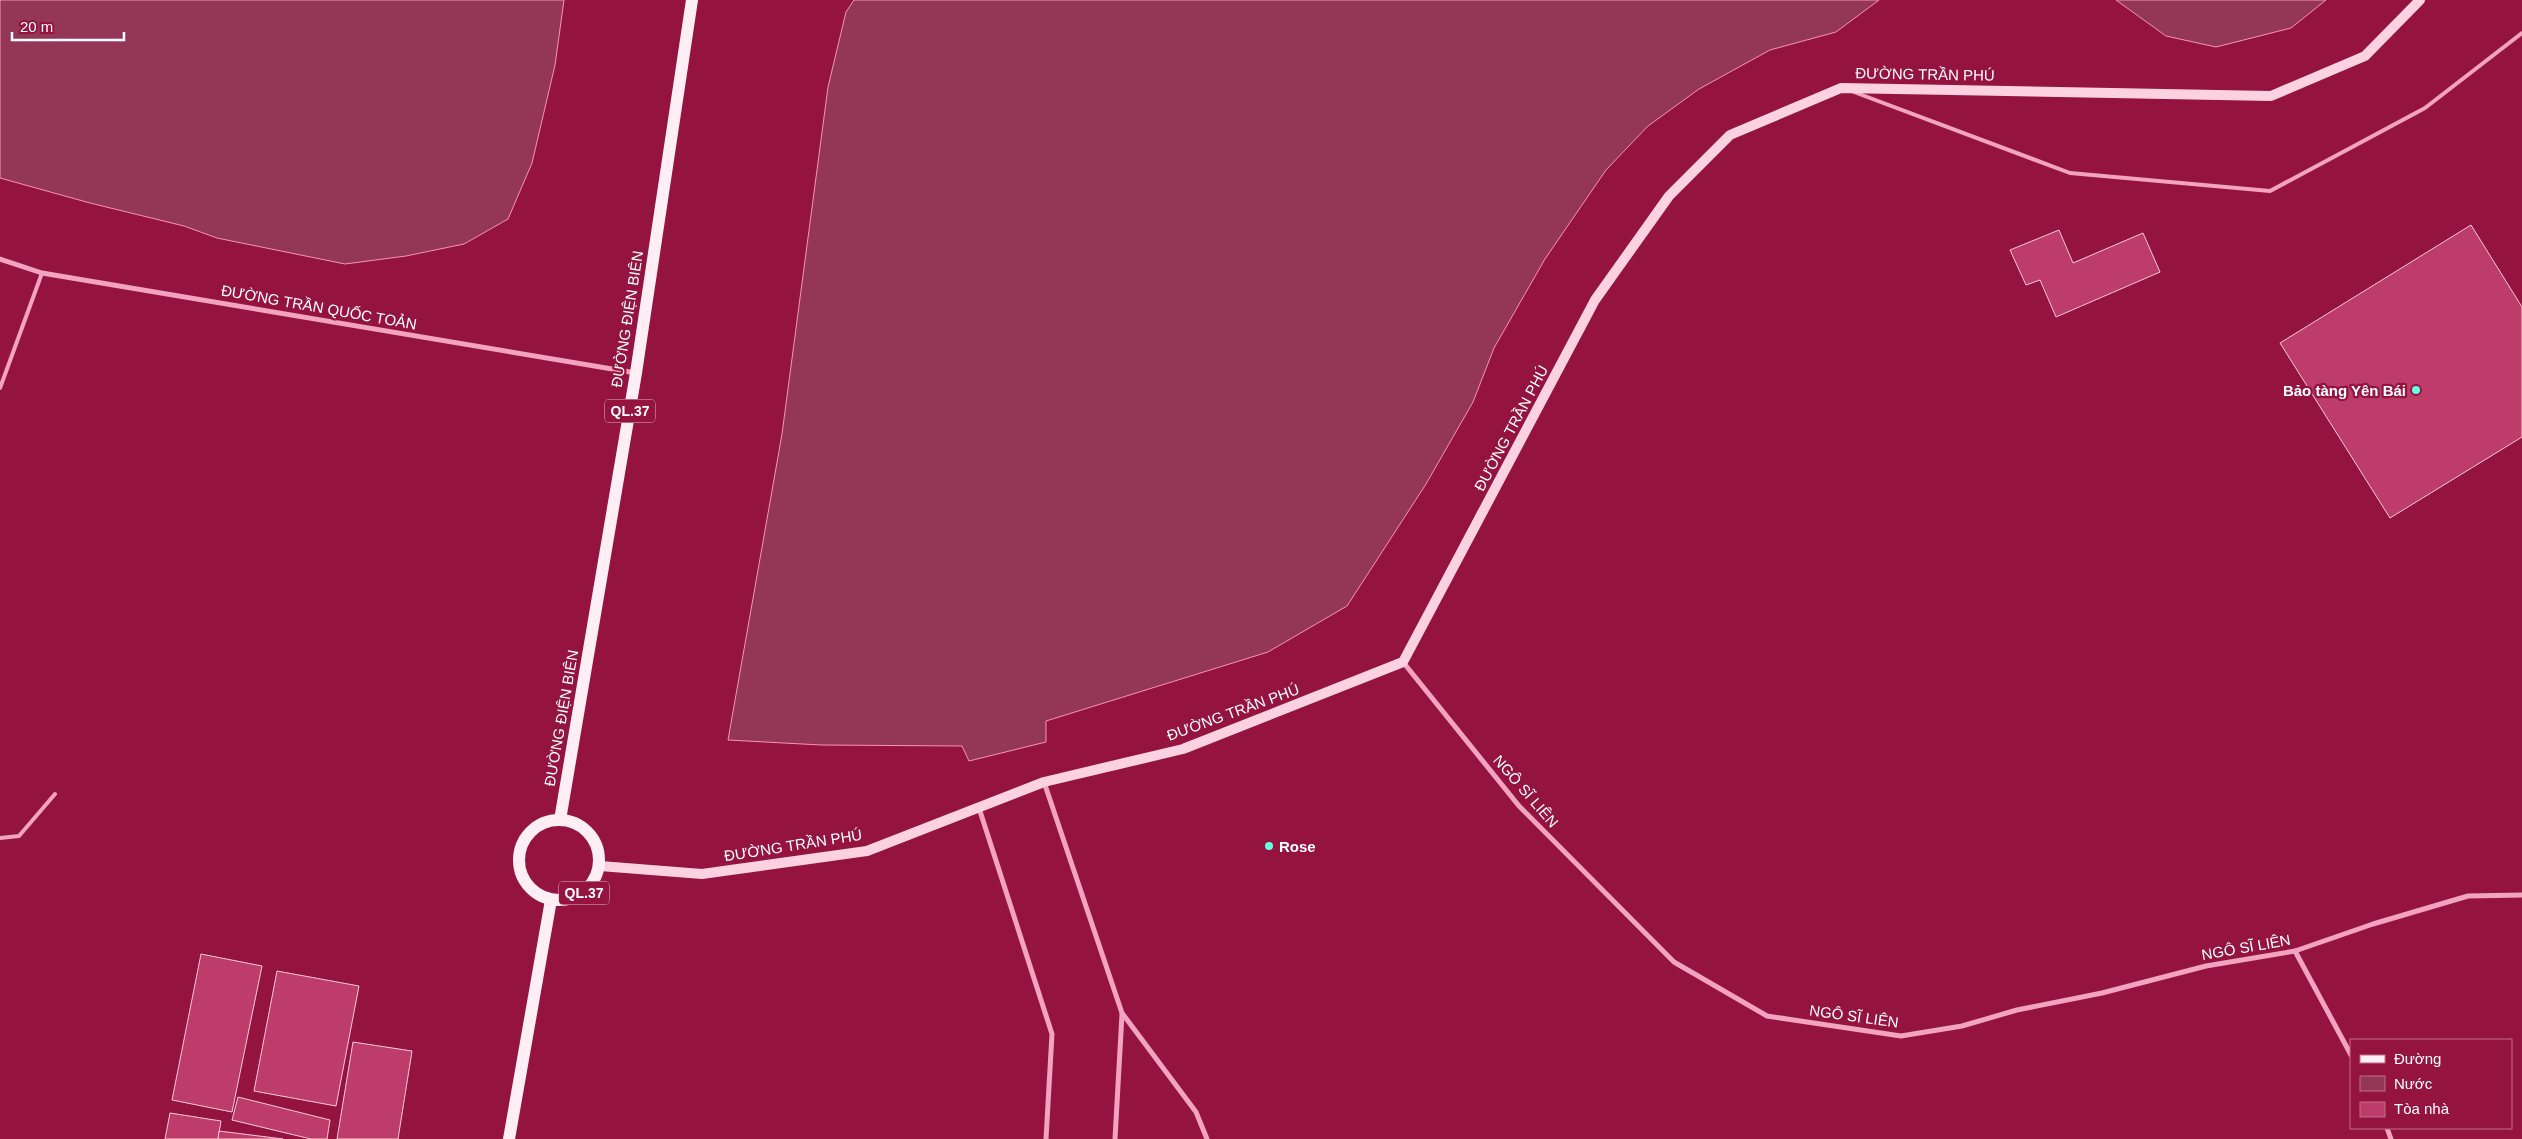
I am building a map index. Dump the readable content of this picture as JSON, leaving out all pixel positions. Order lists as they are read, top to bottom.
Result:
{
  "streets": {
    "main road": ["ĐƯỜNG ĐIỆN BIÊN", "QL.37"],
    "street": ["ĐƯỜNG TRẦN PHÚ", "ĐƯỜNG TRẦN QUỐC TOẢN", "NGÔ SĨ LIÊN"]
  },
  "crossings": [
    ["ĐƯỜNG TRẦN PHÚ", "ĐƯỜNG ĐIỆN BIÊN"],
    ["ĐƯỜNG TRẦN PHÚ", "QL.37"],
    ["ĐƯỜNG TRẦN PHÚ", "NGÔ SĨ LIÊN"],
    ["ĐƯỜNG TRẦN QUỐC TOẢN", "ĐƯỜNG ĐIỆN BIÊN"],
    ["ĐƯỜNG ĐIỆN BIÊN", "QL.37"]
  ],
  "places": ["Bảo tàng Yên Bái", "Rose"],
  "legend": ["Đường", "Nước", "Tòa nhà"],
  "scale_bar": "20 m"
}
